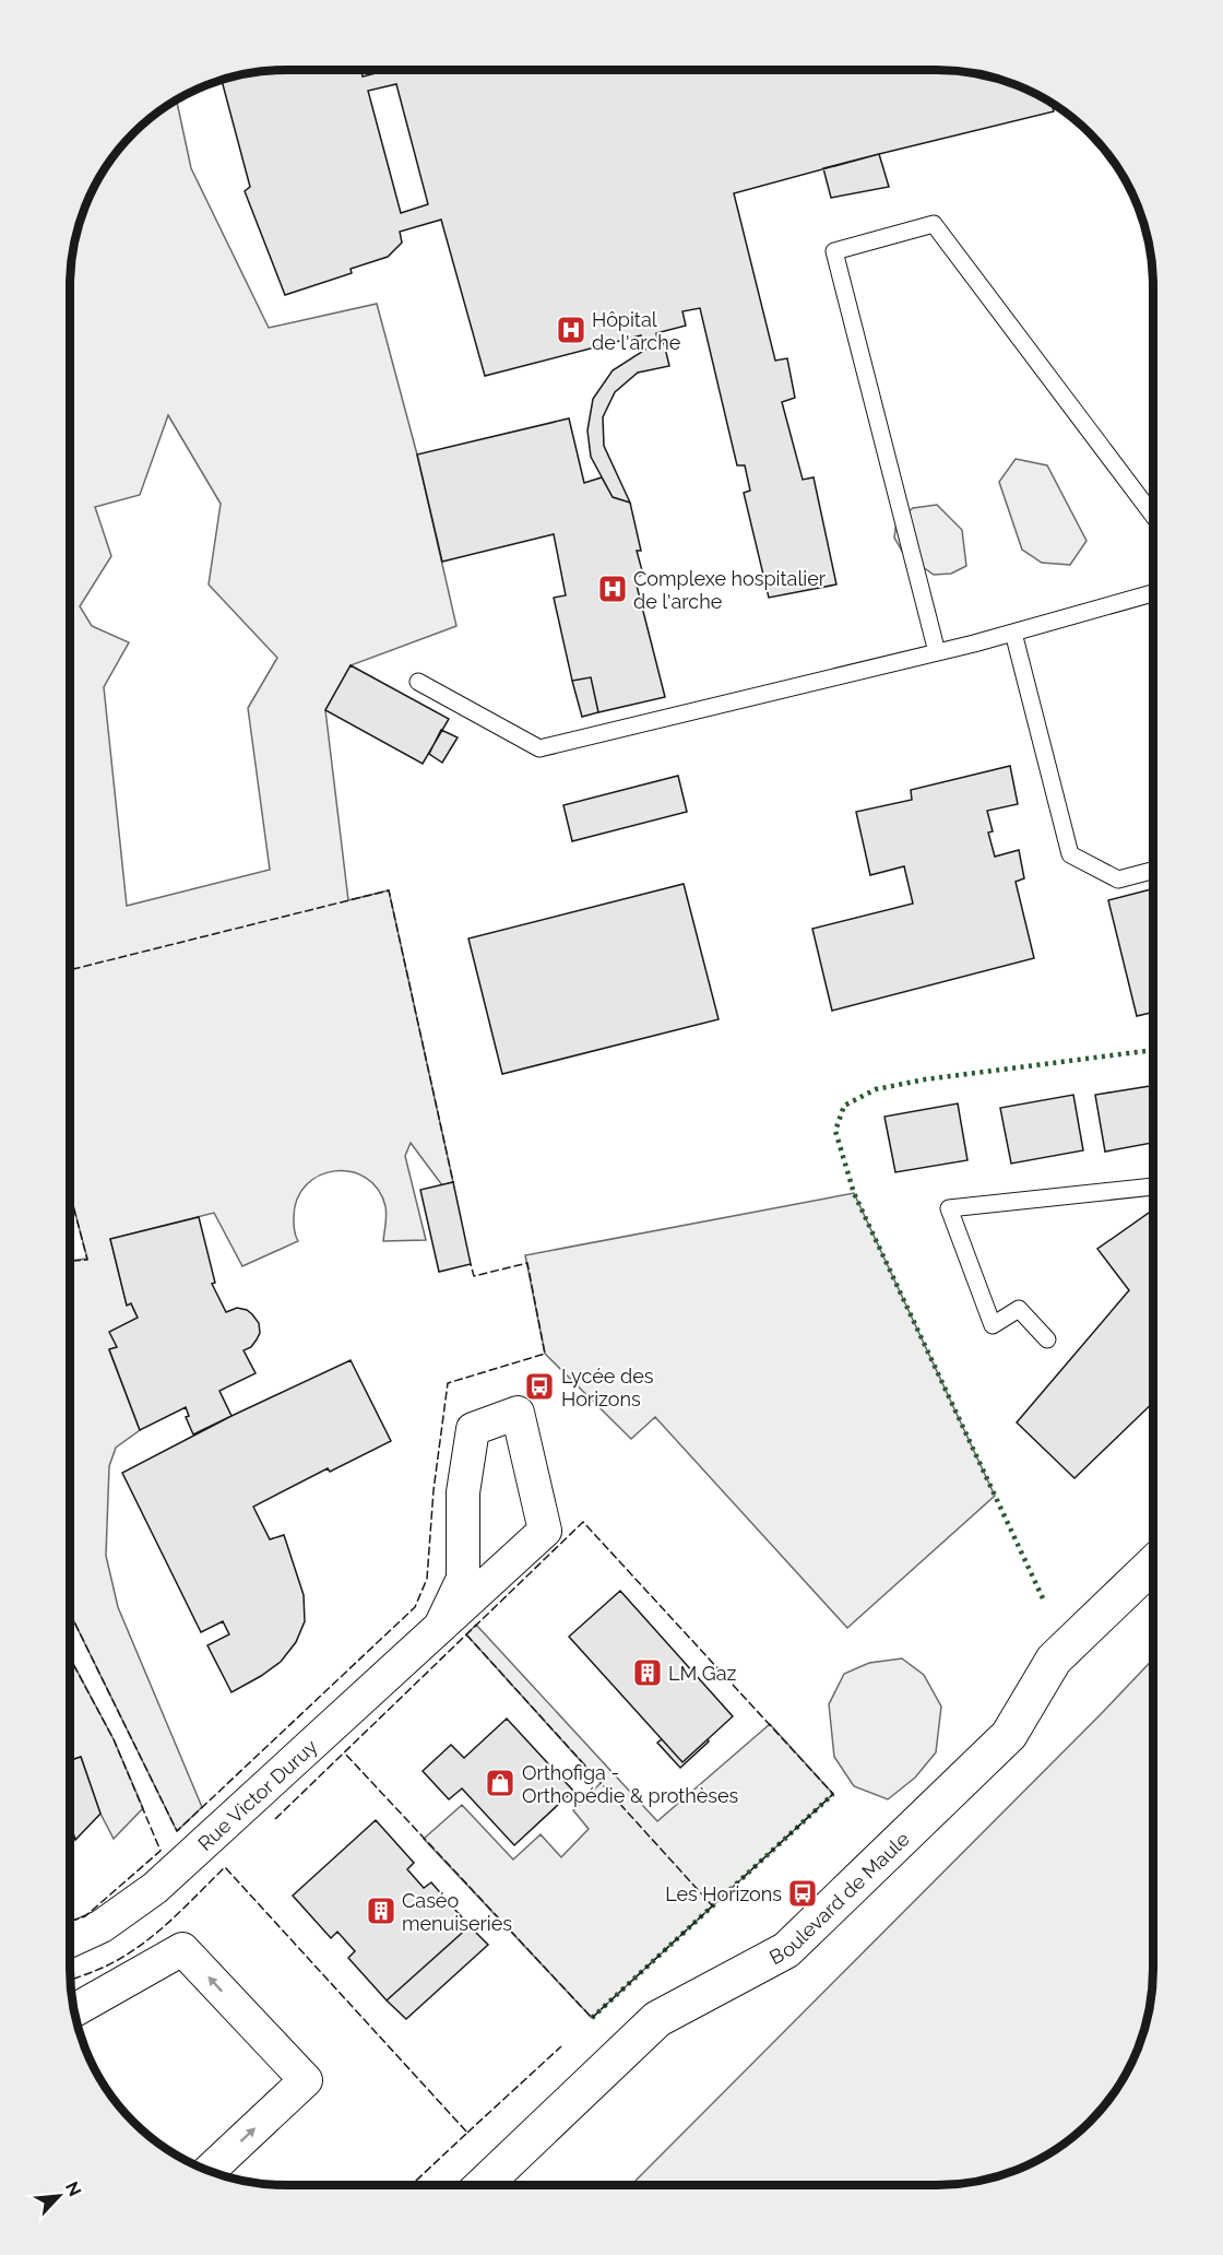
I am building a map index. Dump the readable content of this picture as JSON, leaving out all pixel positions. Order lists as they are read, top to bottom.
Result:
{
  "streets": {
    "main road": ["Boulevard de Maule"],
    "street": ["Rue Victor Duruy"]
  },
  "places": {
    "hospital": ["Hôpital de l'arche", "Complexe hospitalier de l'arche"],
    "bus stop": ["Lycée des Horizons", "Les Horizons"],
    "building": ["LM Gaz", "Caséo menuiseries"],
    "shop": ["Orthofiga - Orthopédie & prothèses"]
  },
  "north": "top right"
}
